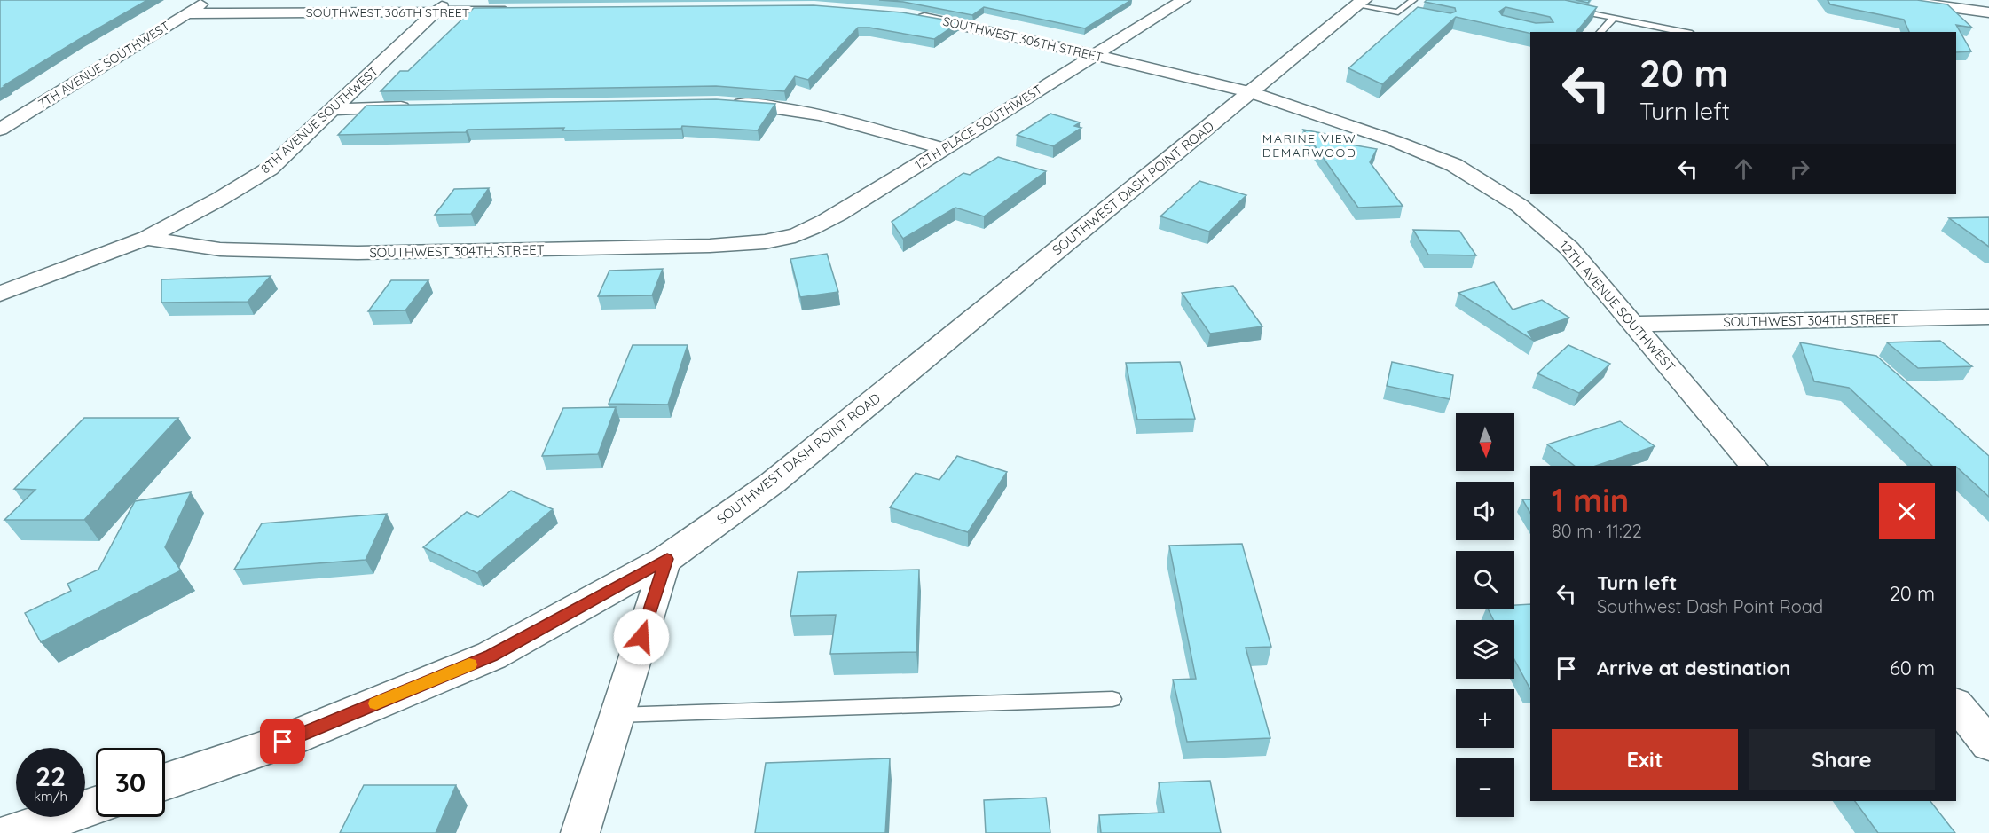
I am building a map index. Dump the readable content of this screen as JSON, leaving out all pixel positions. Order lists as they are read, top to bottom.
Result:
{
  "streets": {
    "main road": ["SOUTHWEST DASH POINT ROAD"],
    "street": [
      "SOUTHWEST 306TH STREET",
      "7TH AVENUE SOUTHWEST",
      "8TH AVENUE SOUTHWEST",
      "12TH PLACE SOUTHWEST",
      "SOUTHWEST 304TH STREET",
      "12TH AVENUE SOUTHWEST"
    ]
  },
  "crossings": [
    ["SOUTHWEST 306TH STREET", "7TH AVENUE SOUTHWEST"],
    ["SOUTHWEST 306TH STREET", "8TH AVENUE SOUTHWEST"],
    ["SOUTHWEST 306TH STREET", "12TH PLACE SOUTHWEST"],
    ["SOUTHWEST 306TH STREET", "SOUTHWEST DASH POINT ROAD"],
    ["SOUTHWEST 306TH STREET", "12TH AVENUE SOUTHWEST"],
    ["8TH AVENUE SOUTHWEST", "SOUTHWEST 304TH STREET"],
    ["12TH PLACE SOUTHWEST", "SOUTHWEST 304TH STREET"],
    ["SOUTHWEST DASH POINT ROAD", "12TH AVENUE SOUTHWEST"],
    ["SOUTHWEST 304TH STREET", "12TH AVENUE SOUTHWEST"]
  ],
  "districts": ["MARINE VIEW DEMARWOOD"],
  "north": "bottom",
  "page": {
    "turn": ["20 m", "Turn left"],
    "map_buttons": ["+", "−"],
    "heading": ["1 min", "80 m · 11:22"],
    "list": [
      {
        "name": "Turn left",
        "note": "Southwest Dash Point Road",
        "value": "20 m"
      },
      {
        "name": "Arrive at destination",
        "value": "60 m"
      }
    ],
    "buttons": ["Exit", "Share"],
    "speed": "22 km/h",
    "limit": "30"
  }
}
